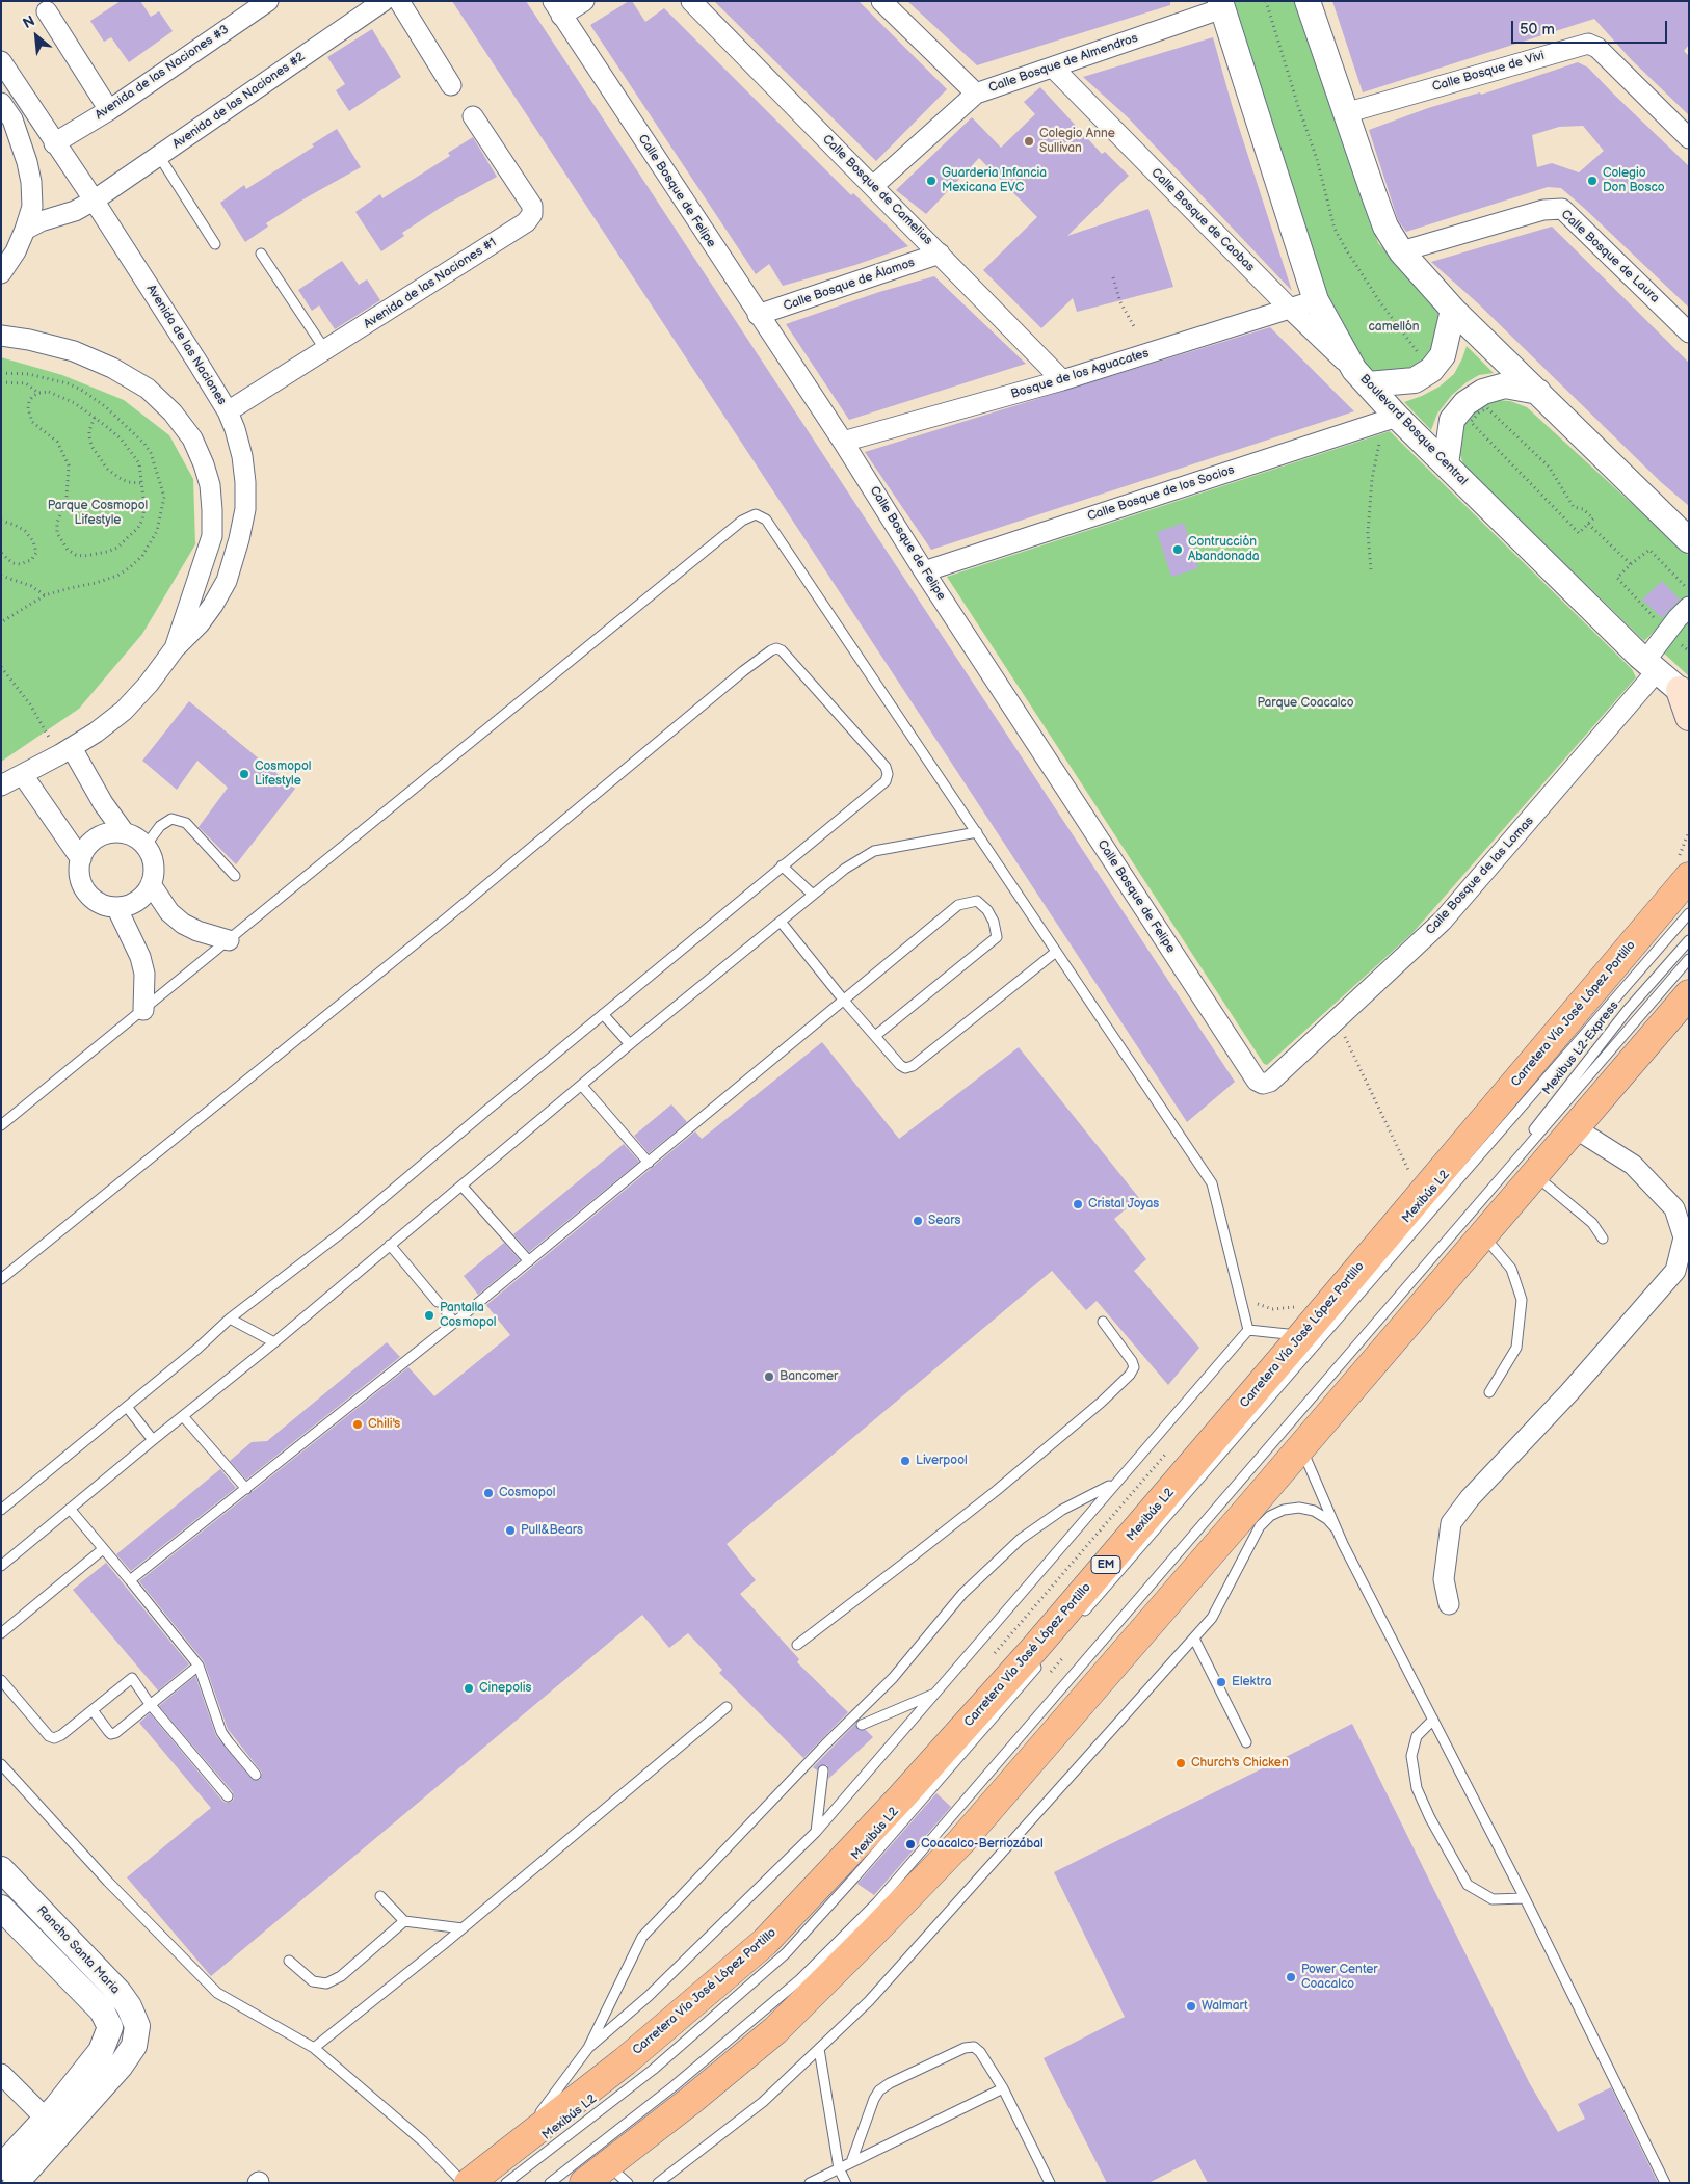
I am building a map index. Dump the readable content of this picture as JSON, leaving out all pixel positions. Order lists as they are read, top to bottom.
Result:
{
  "streets": {
    "main road": ["Carretera Vía José López Portillo", "EM"],
    "street": [
      "Calle Bosque de Almendros",
      "Calle Bosque de Vivi",
      "Avenida de las Naciones #3",
      "Avenida de las Naciones #2",
      "Calle Bosque de Camelias",
      "Calle Bosque de Felipe",
      "Calle Bosque de Caobas",
      "Calle Bosque de Laura",
      "Avenida de las Naciones #1",
      "Calle Bosque de Álamos",
      "Avenida de las Naciones",
      "Bosque de los Aguacates",
      "Boulevard Bosque Central",
      "Calle Bosque de los Socios",
      "Calle Bosque de las Lomas",
      "Rancho Santa Maria"
    ],
    "lane": ["Mexibus L2-Express", "Mexibús L2"]
  },
  "crossings": [
    ["Calle Bosque de Almendros", "Calle Bosque de Camelias"],
    ["Calle Bosque de Almendros", "Calle Bosque de Caobas"],
    ["Calle Bosque de Almendros", "Boulevard Bosque Central"],
    ["Avenida de las Naciones #3", "Avenida de las Naciones"],
    ["Avenida de las Naciones #2", "Avenida de las Naciones"],
    ["Calle Bosque de Camelias", "Calle Bosque de Álamos"],
    ["Calle Bosque de Camelias", "Bosque de los Aguacates"],
    ["Calle Bosque de Felipe", "Calle Bosque de Álamos"],
    ["Calle Bosque de Felipe", "Bosque de los Aguacates"],
    ["Calle Bosque de Felipe", "Calle Bosque de los Socios"],
    ["Calle Bosque de Felipe", "Calle Bosque de las Lomas"],
    ["Calle Bosque de Caobas", "Bosque de los Aguacates"],
    ["Calle Bosque de Caobas", "Boulevard Bosque Central"],
    ["Avenida de las Naciones #1", "Avenida de las Naciones"],
    ["Bosque de los Aguacates", "Boulevard Bosque Central"],
    ["Boulevard Bosque Central", "Calle Bosque de los Socios"],
    ["Boulevard Bosque Central", "Calle Bosque de las Lomas"]
  ],
  "parks": ["camellón", "Parque Cosmopol Lifestyle", "Parque Coacalco"],
  "places": [
    "Colegio Anne Sullivan",
    "Guarderia Infancia Mexicana EVC",
    "Colegio Don Bosco",
    "Contrucción Abandonada",
    "Cosmopol Lifestyle",
    "Cristal Joyas",
    "Sears",
    "Pantalla Cosmopol",
    "Bancomer",
    "Chili's",
    "Liverpool",
    "Cosmopol",
    "Pull&Bears",
    "Elektra",
    "Cinepolis",
    "Church's Chicken",
    "Coacalco-Berriozábal",
    "Power Center Coacalco",
    "Walmart"
  ],
  "scale_bar": "50 m",
  "north": "top left"
}
